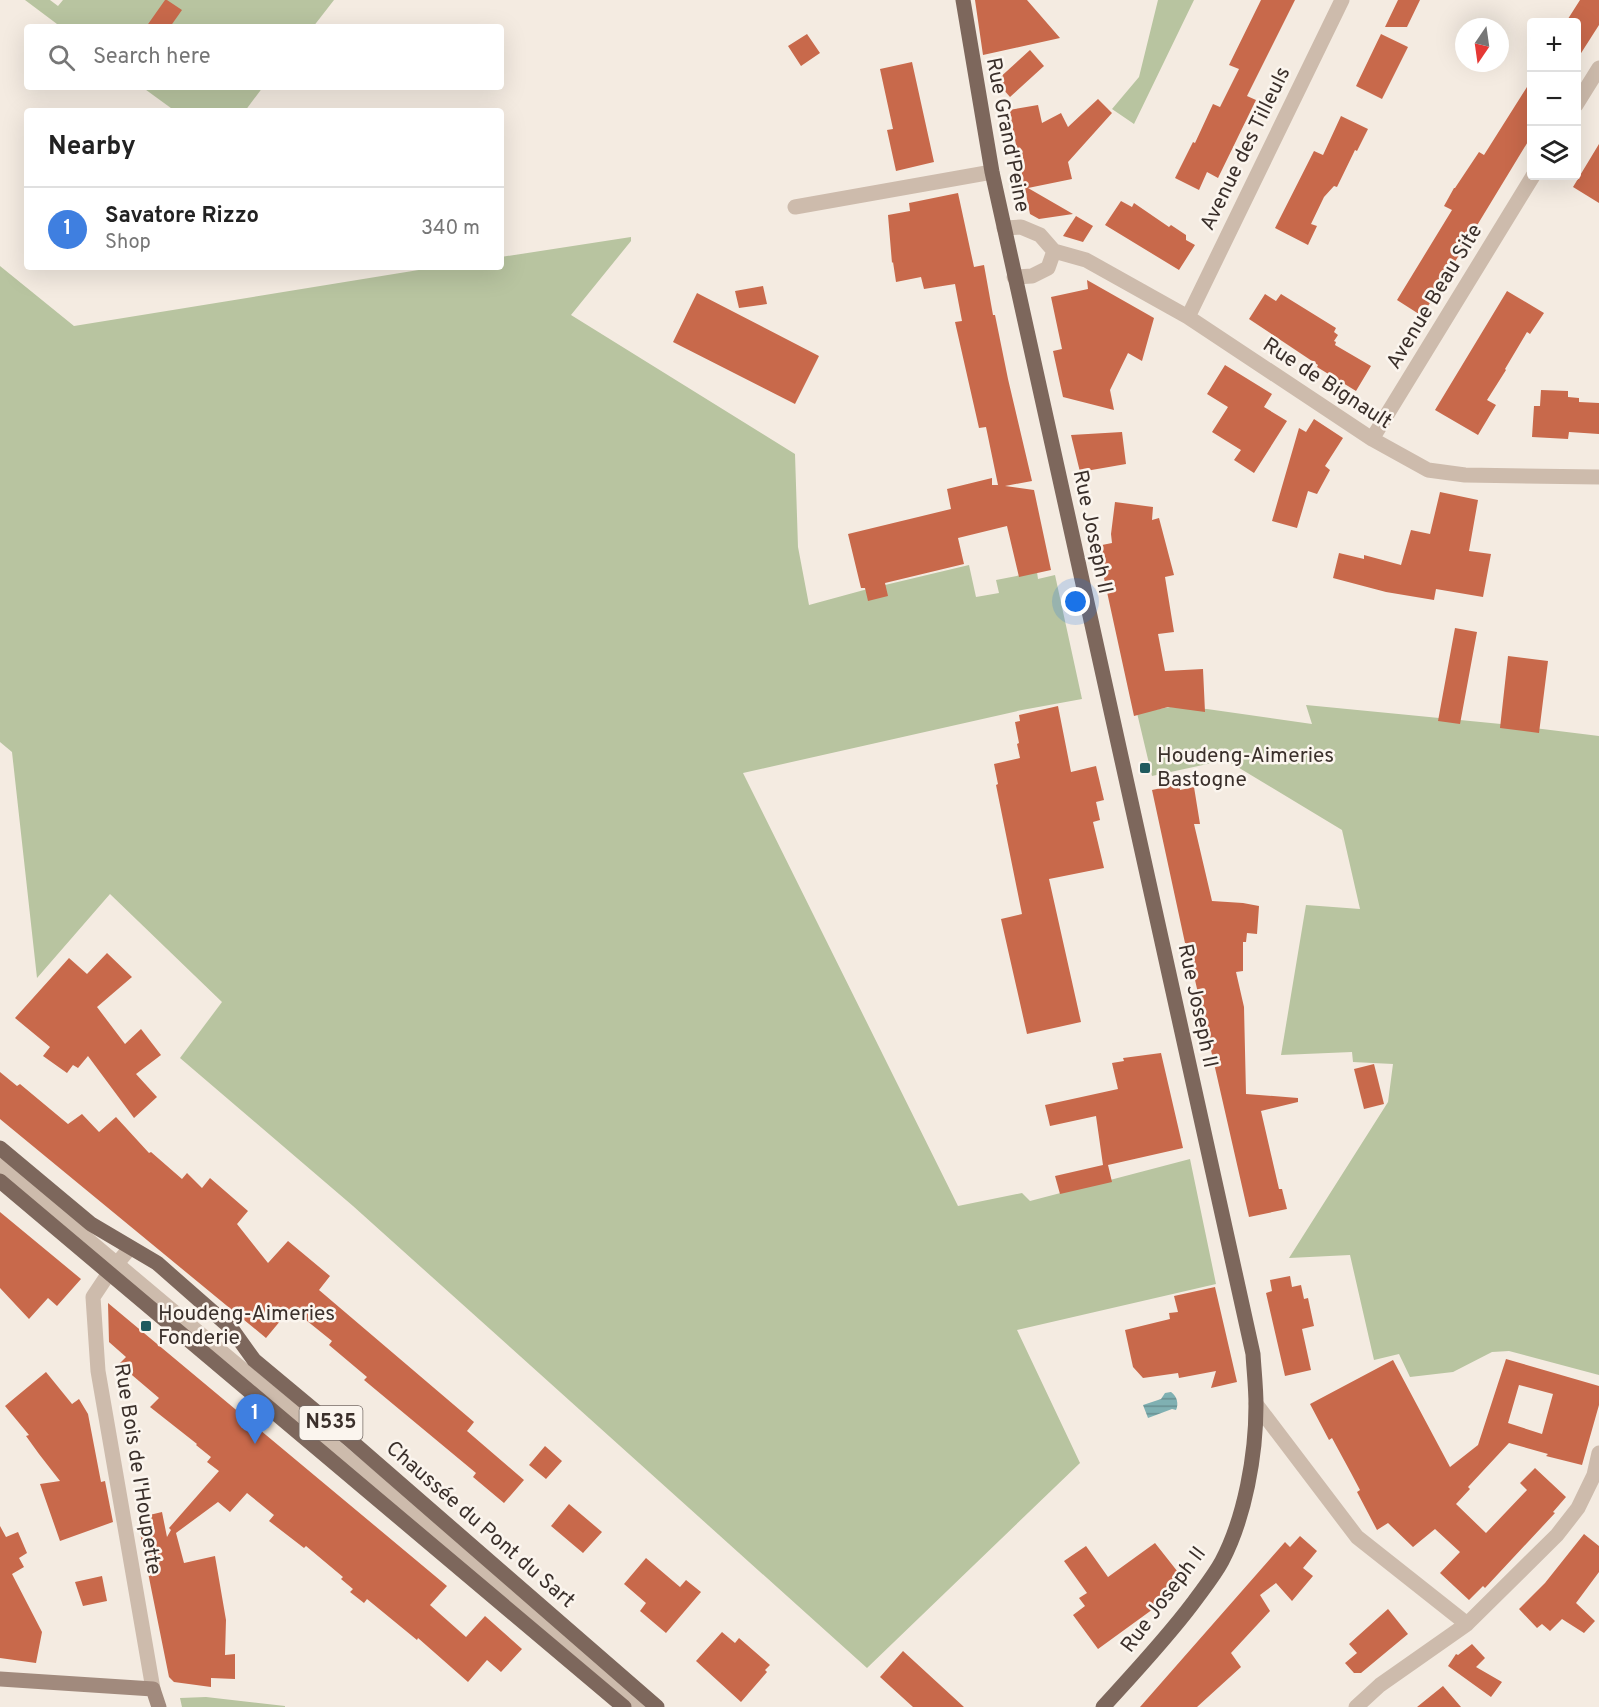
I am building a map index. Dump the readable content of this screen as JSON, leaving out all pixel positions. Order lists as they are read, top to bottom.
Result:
{
  "streets": {
    "main road": [
      "Rue Grand'Peine",
      "Rue Joseph II",
      "N535",
      "Chaussée du Pont du Sart"
    ],
    "street": [
      "Avenue des Tilleuls",
      "Avenue Beau Site",
      "Rue de Bignault",
      "Rue Bois de l'Houpette"
    ]
  },
  "crossings": [
    ["Rue Grand'Peine", "Rue de Bignault"],
    ["Rue Grand'Peine", "Rue Joseph II"],
    ["Avenue des Tilleuls", "Rue de Bignault"],
    ["Avenue Beau Site", "Rue de Bignault"],
    ["N535", "Rue Bois de l'Houpette"],
    ["Rue Bois de l'Houpette", "Chaussée du Pont du Sart"]
  ],
  "places": {
    "transit": ["Houdeng-Aimeries Bastogne", "Houdeng-Aimeries Fonderie"]
  },
  "north": "bottom",
  "page": {
    "map_buttons": ["+", "−"],
    "search": "Search here",
    "heading": "Nearby",
    "list": [
      {
        "mark": "1",
        "name": "Savatore Rizzo",
        "note": "Shop",
        "value": "340 m"
      }
    ],
    "pins": "1"
  }
}
